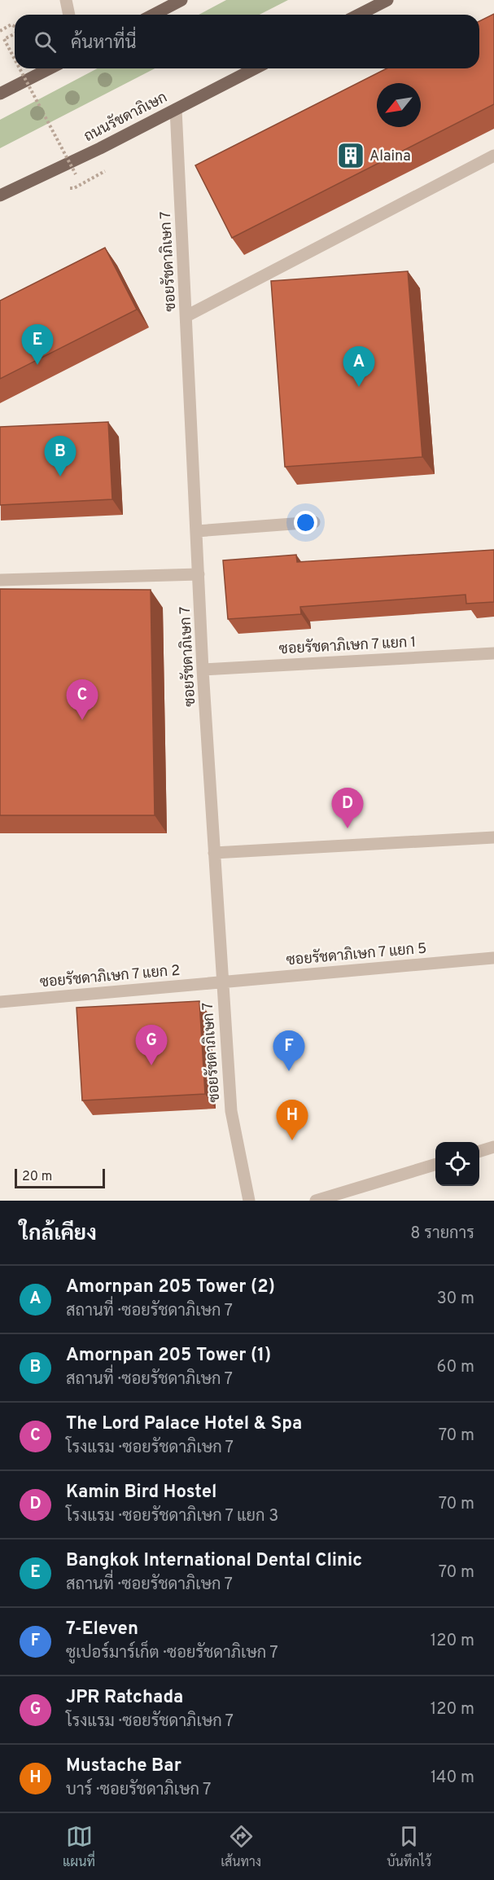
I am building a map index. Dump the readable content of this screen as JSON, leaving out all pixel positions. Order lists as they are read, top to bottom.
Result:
{
  "streets": {
    "main road": ["ถนนรัชดาภิเษก"],
    "street": [
      "ซอยรัชดาภิเษก 7",
      "ซอยรัชดาภิเษก 7 แยก 1",
      "ซอยรัชดาภิเษก 7 แยก 5",
      "ซอยรัชดาภิเษก 7 แยก 2"
    ]
  },
  "crossings": [
    ["ถนนรัชดาภิเษก", "ซอยรัชดาภิเษก 7"],
    ["ซอยรัชดาภิเษก 7", "ซอยรัชดาภิเษก 7 แยก 1"],
    ["ซอยรัชดาภิเษก 7", "ซอยรัชดาภิเษก 7 แยก 5"],
    ["ซอยรัชดาภิเษก 7", "ซอยรัชดาภิเษก 7 แยก 2"],
    ["ซอยรัชดาภิเษก 7 แยก 5", "ซอยรัชดาภิเษก 7 แยก 2"]
  ],
  "places": {
    "building": ["Alaina"]
  },
  "scale_bar": "20 m",
  "north": "bottom left",
  "page": {
    "search": "ค้นหาที่นี่",
    "pins": [
      "E",
      "A",
      "B",
      "C",
      "D",
      "G",
      "F",
      "H"
    ],
    "scale": "20 m",
    "heading": ["ใกล้เคียง", "8 รายการ"],
    "list": [
      {
        "mark": "A",
        "name": "Amornpan 205 Tower (2)",
        "note": "สถานที่ · ซอยรัชดาภิเษก 7",
        "value": "30 m"
      },
      {
        "mark": "B",
        "name": "Amornpan 205 Tower (1)",
        "note": "สถานที่ · ซอยรัชดาภิเษก 7",
        "value": "60 m"
      },
      {
        "mark": "C",
        "name": "The Lord Palace Hotel & Spa",
        "note": "โรงแรม · ซอยรัชดาภิเษก 7",
        "value": "70 m"
      },
      {
        "mark": "D",
        "name": "Kamin Bird Hostel",
        "note": "โรงแรม · ซอยรัชดาภิเษก 7 แยก 3",
        "value": "70 m"
      },
      {
        "mark": "E",
        "name": "Bangkok International Dental Clinic",
        "note": "สถานที่ · ซอยรัชดาภิเษก 7",
        "value": "70 m"
      },
      {
        "mark": "F",
        "name": "7-Eleven",
        "note": "ซูเปอร์มาร์เก็ต · ซอยรัชดาภิเษก 7",
        "value": "120 m"
      },
      {
        "mark": "G",
        "name": "JPR Ratchada",
        "note": "โรงแรม · ซอยรัชดาภิเษก 7",
        "value": "120 m"
      },
      {
        "mark": "H",
        "name": "Mustache Bar",
        "note": "บาร์ · ซอยรัชดาภิเษก 7",
        "value": "140 m"
      }
    ],
    "nav": ["แผนที่", "เส้นทาง", "บันทึกไว้"]
  }
}
